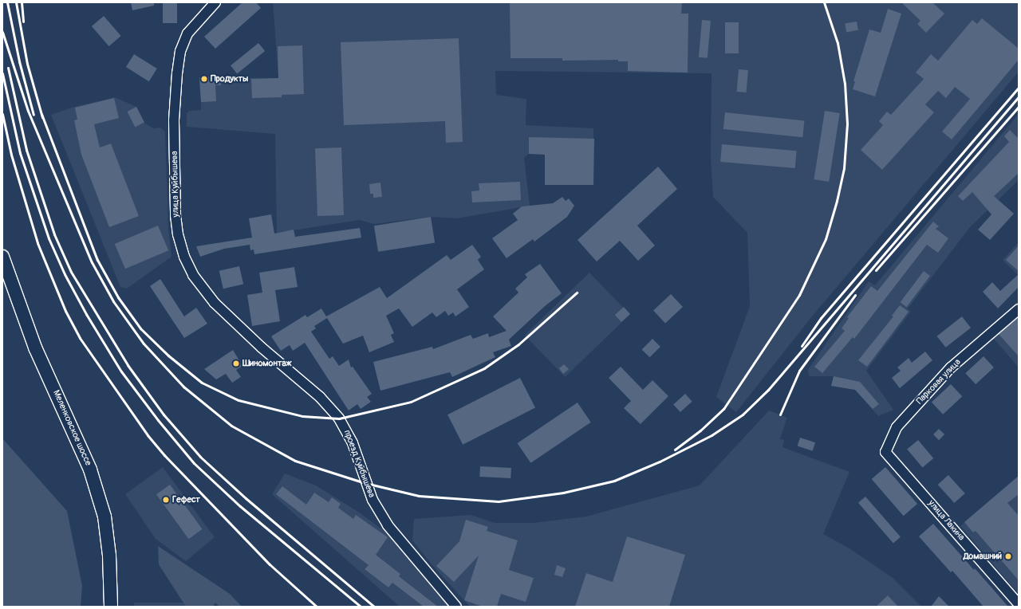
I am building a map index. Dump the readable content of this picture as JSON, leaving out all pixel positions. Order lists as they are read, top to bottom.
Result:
{
  "streets": {
    "main road": ["Меленковское шоссе"],
    "street": [
      "улица Куйбышева",
      "Парковая улица",
      "проезд Куйбышева",
      "улица Лакина"
    ]
  },
  "crossings": [
    ["улица Куйбышева", "проезд Куйбышева"],
    ["Парковая улица", "улица Лакина"]
  ],
  "places": [
    "Продукты",
    "Шиномонтаж",
    "Гефест",
    "Домашний"
  ]
}
